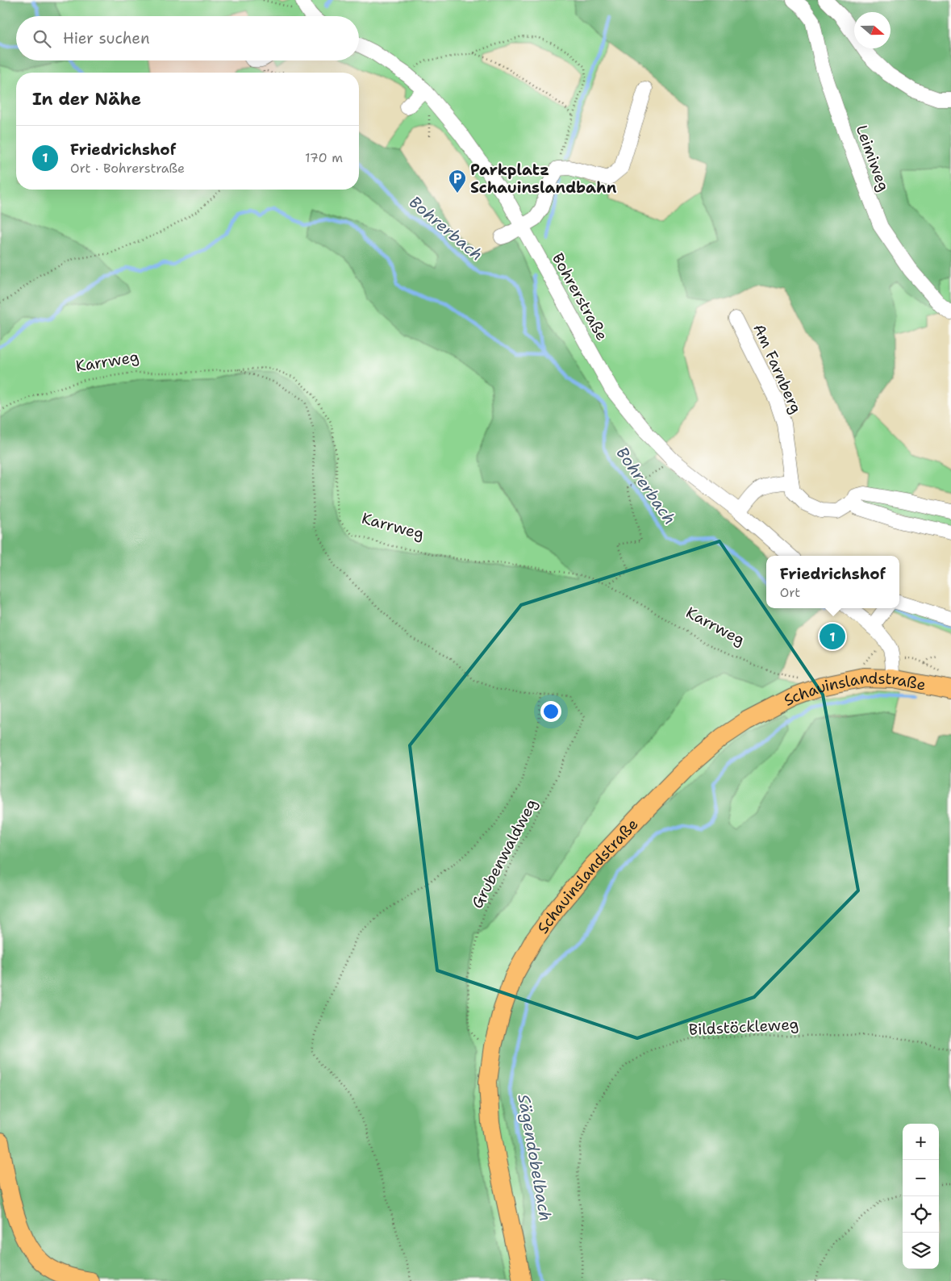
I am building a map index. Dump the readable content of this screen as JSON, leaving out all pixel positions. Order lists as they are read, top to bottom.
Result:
{
  "streets": {
    "main road": ["Schauinslandstraße"],
    "street": ["Leimiweg", "Bohrerstraße", "Am Farnberg"],
    "path": ["Karrweg", "Grubenwaldweg", "Bildstöckleweg"]
  },
  "crossings": [
    ["Karrweg", "Schauinslandstraße"],
    ["Schauinslandstraße", "Grubenwaldweg"]
  ],
  "water": ["Bohrerbach", "Sägendobelbach"],
  "places": {
    "parking": ["Parkplatz Schauinslandbahn"]
  },
  "north": "right",
  "page": {
    "search": "Hier suchen",
    "heading": "In der Nähe",
    "list": [
      {
        "mark": "1",
        "name": "Friedrichshof",
        "note": "Ort · Bohrerstraße",
        "value": "170 m"
      }
    ],
    "popup": ["Friedrichshof", "Ort"],
    "pins": "1",
    "map_buttons": ["+", "−"]
  }
}
